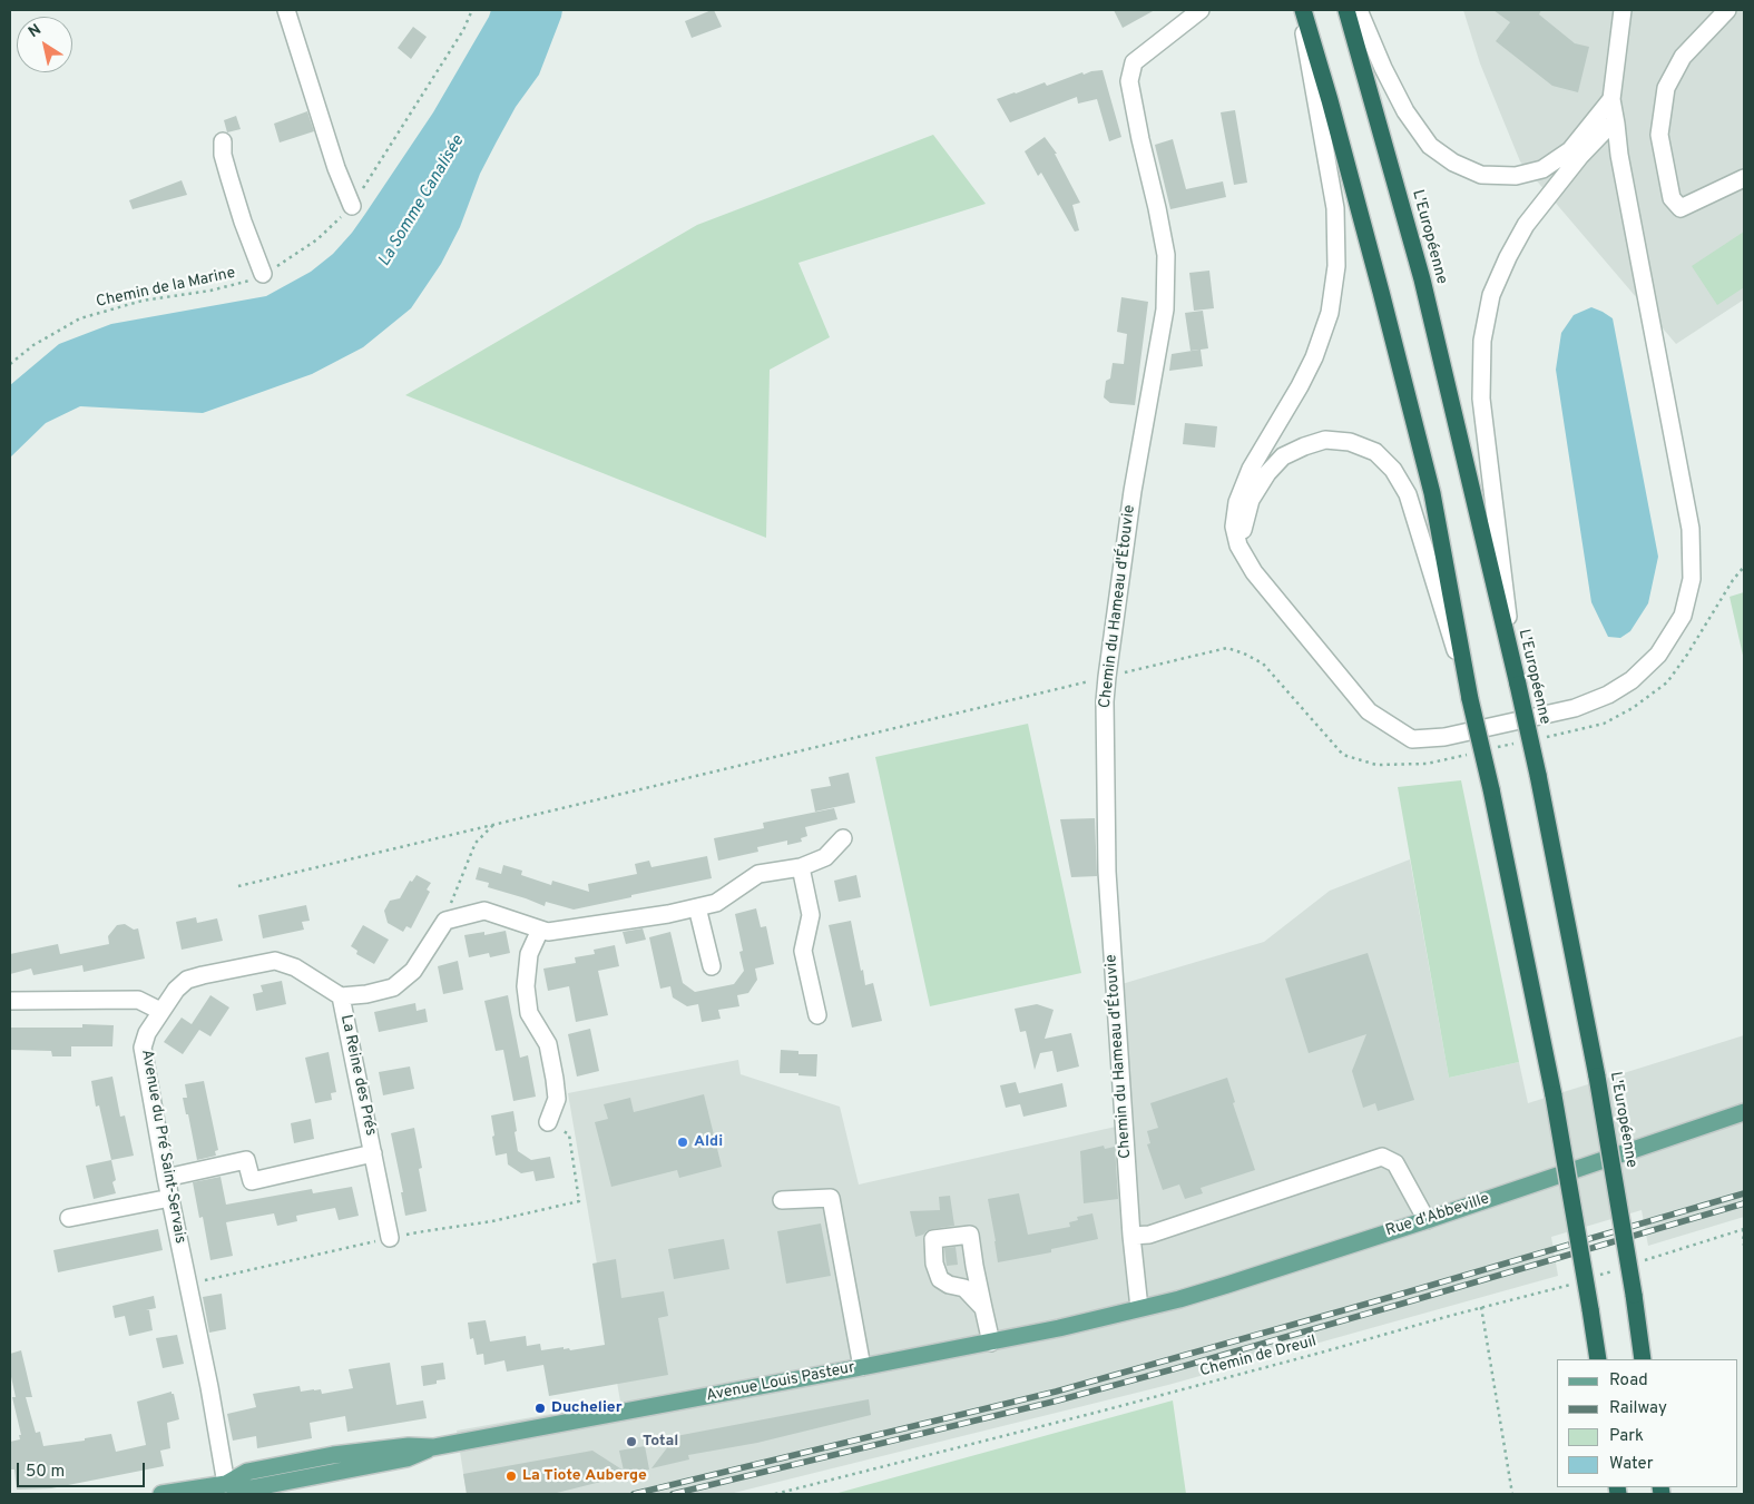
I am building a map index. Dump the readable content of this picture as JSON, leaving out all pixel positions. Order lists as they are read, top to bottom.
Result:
{
  "streets": {
    "highway": ["L'Européenne"],
    "main road": ["Rue d'Abbeville", "Avenue Louis Pasteur"],
    "street": ["Chemin du Hameau d'Étouvie", "La Reine des Prés", "Avenue du Pré Saint-Servais"],
    "path": ["Chemin de la Marine", "Chemin de Dreuil"]
  },
  "crossings": [
    ["Chemin du Hameau d'Étouvie", "Rue d'Abbeville"],
    ["Chemin du Hameau d'Étouvie", "Avenue Louis Pasteur"],
    ["La Reine des Prés", "Avenue du Pré Saint-Servais"],
    ["Avenue du Pré Saint-Servais", "Avenue Louis Pasteur"],
    ["Rue d'Abbeville", "Avenue Louis Pasteur"]
  ],
  "water": ["La Somme Canalisée"],
  "places": [
    "Aldi",
    "Duchelier",
    "Total",
    "La Tiote Auberge"
  ],
  "legend": [
    "Road",
    "Railway",
    "Park",
    "Water"
  ],
  "scale_bar": "50 m",
  "north": "top left"
}
